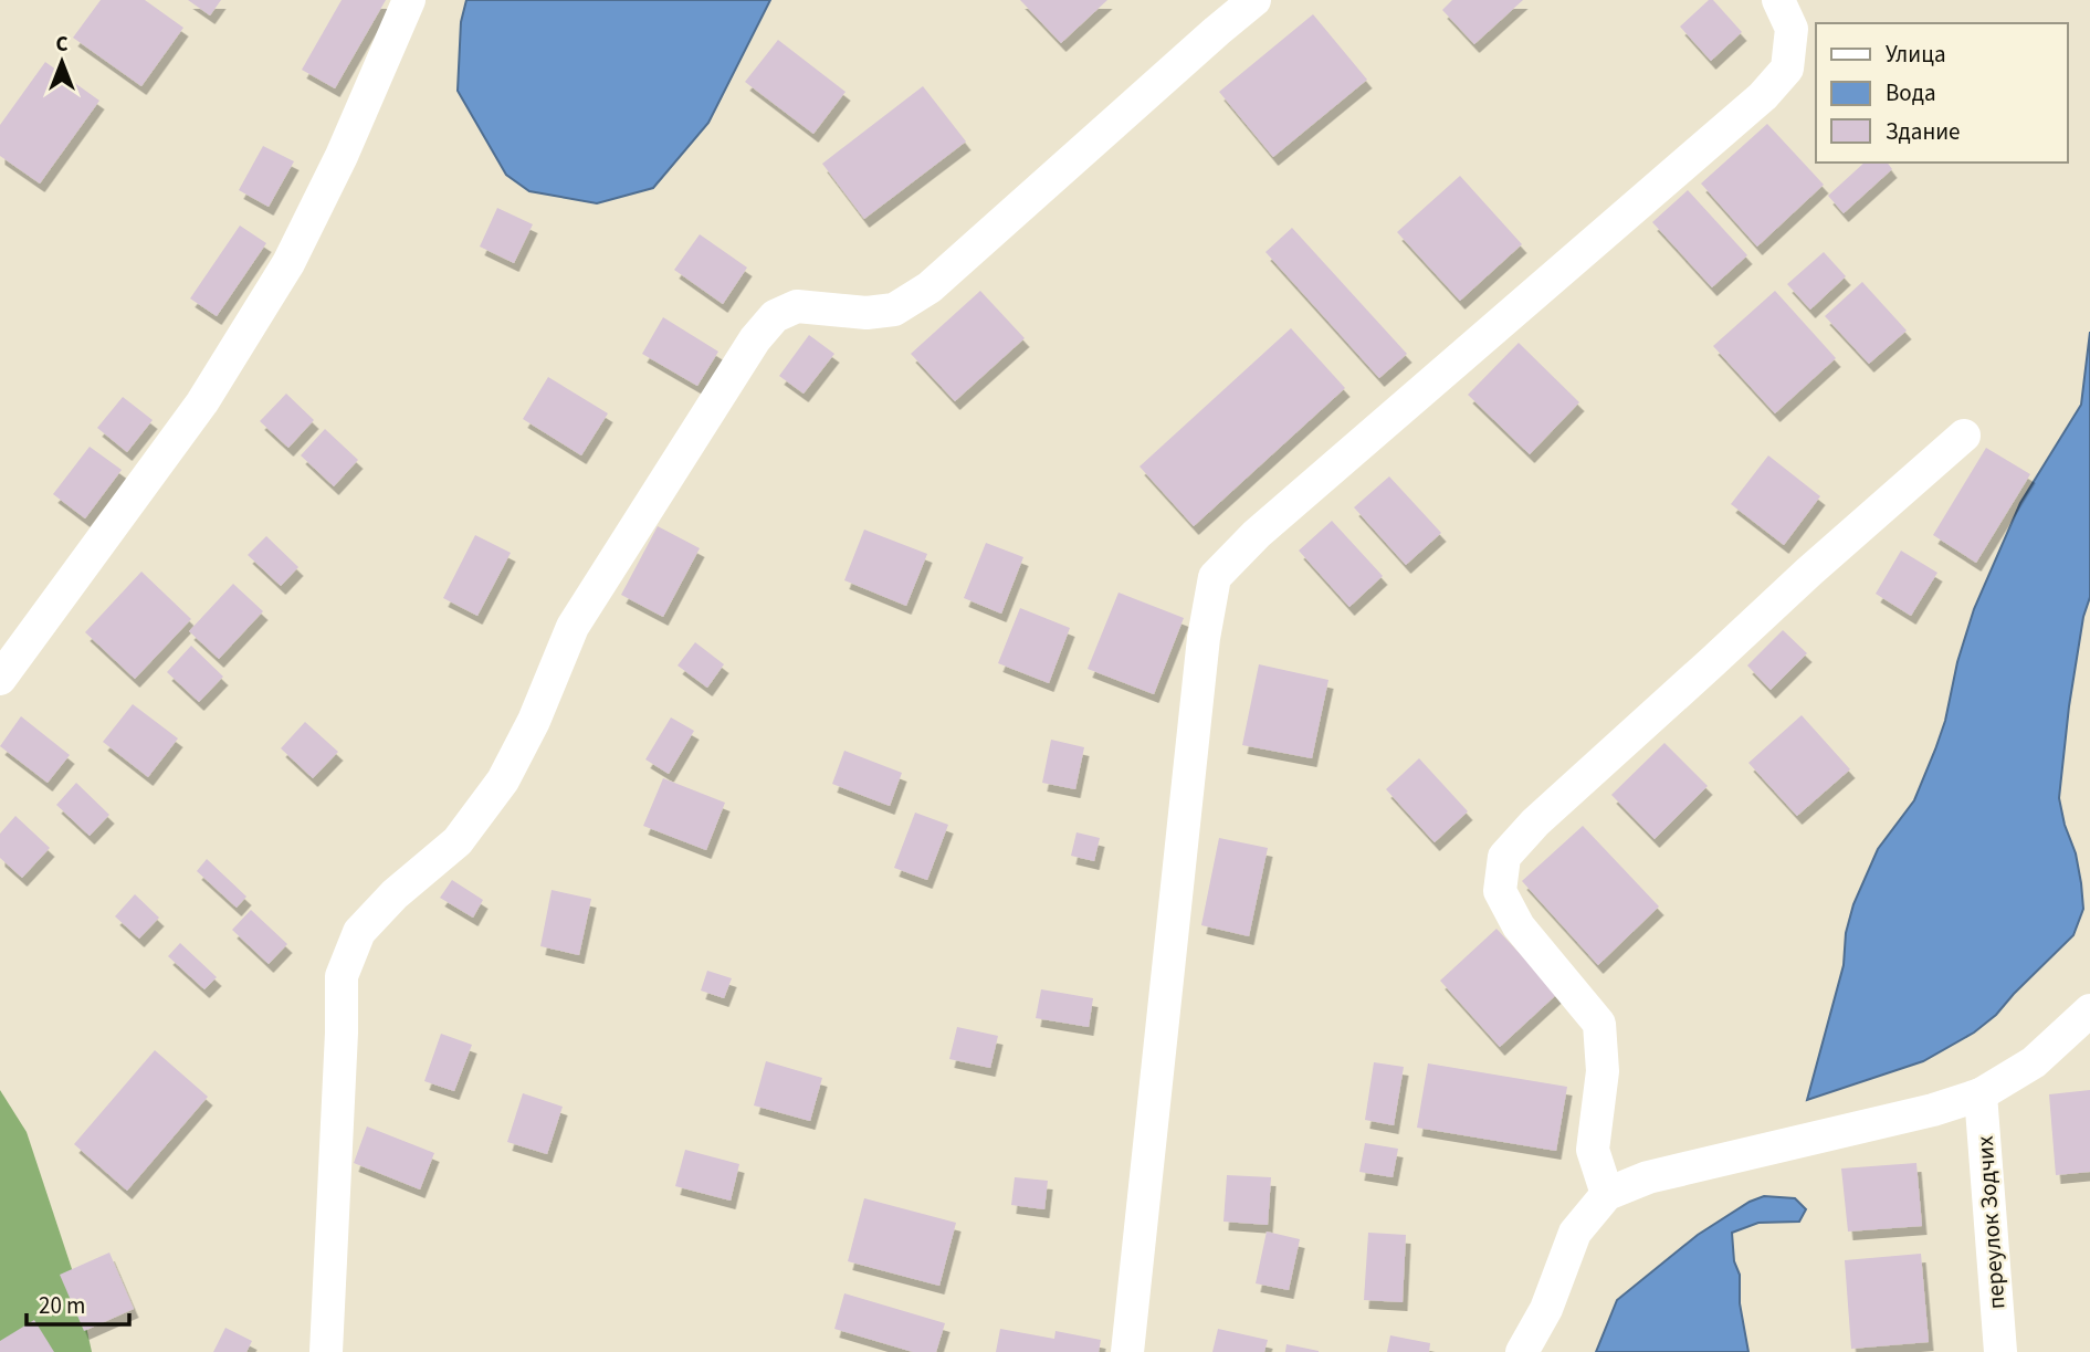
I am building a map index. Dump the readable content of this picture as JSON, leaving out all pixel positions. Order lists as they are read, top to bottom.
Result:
{
  "streets": {
    "street": ["переулок Зодчих"]
  },
  "legend": ["Улица", "Вода", "Здание"],
  "scale_bar": "20 m",
  "north": "top"
}
